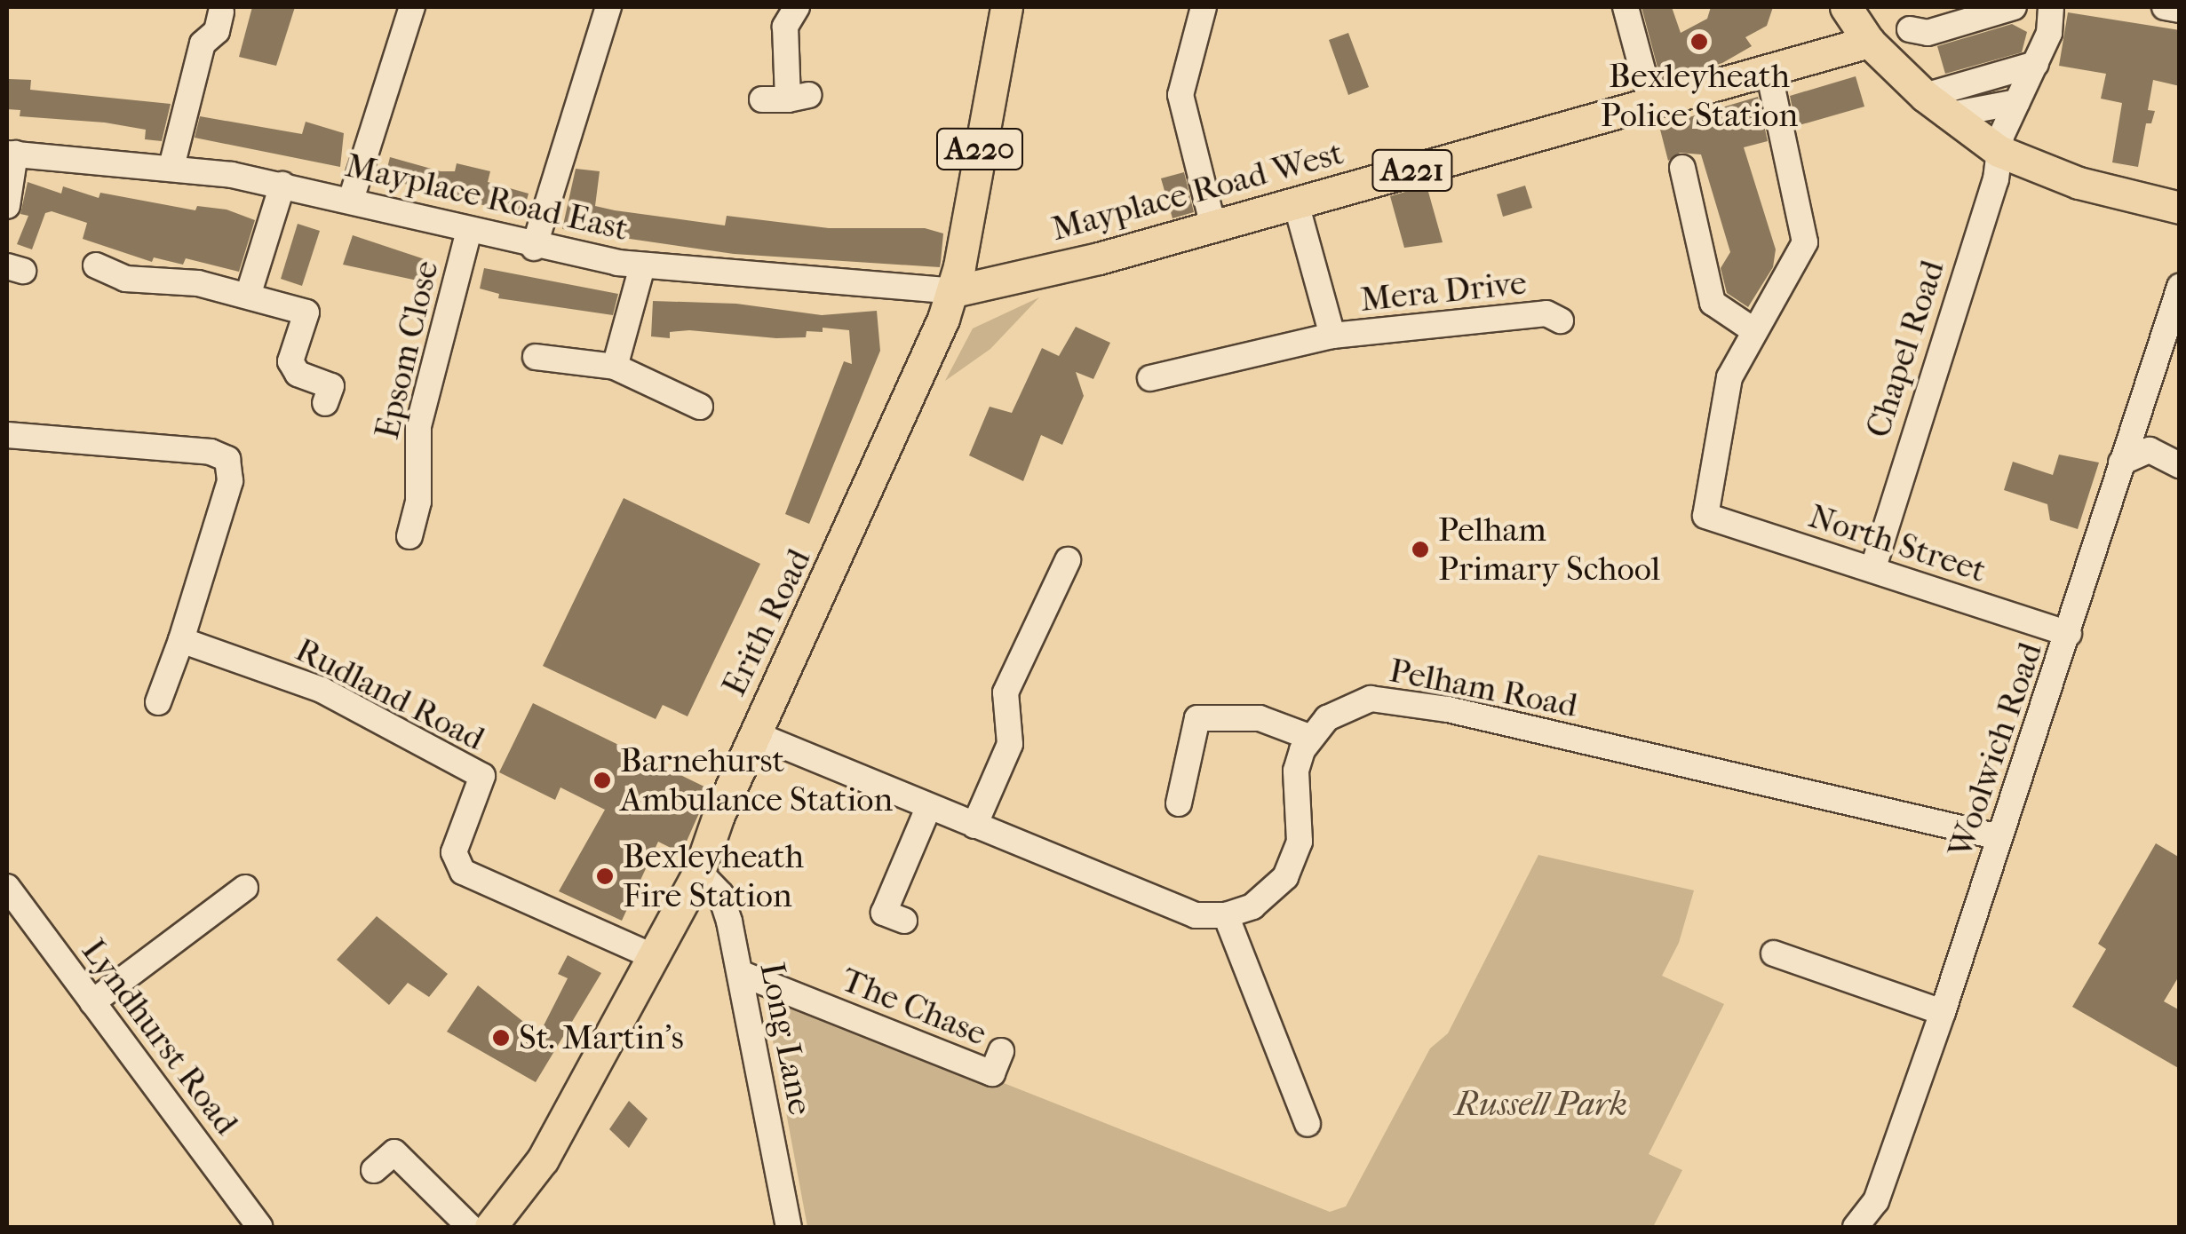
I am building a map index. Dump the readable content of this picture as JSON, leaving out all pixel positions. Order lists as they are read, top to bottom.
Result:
{
  "streets": {
    "main road": [
      "A220",
      "A221",
      "Mayplace Road West",
      "Erith Road"
    ],
    "street": [
      "Mayplace Road East",
      "Mera Drive",
      "Chapel Road",
      "Epsom Close",
      "North Street",
      "Pelham Road",
      "Rudland Road",
      "Woolwich Road",
      "The Chase",
      "Lyndhurst Road",
      "Long Lane"
    ]
  },
  "crossings": [
    ["Mayplace Road West", "Mayplace Road East"],
    ["Mayplace Road West", "Mera Drive"],
    ["Mayplace Road West", "Erith Road"],
    ["Mayplace Road East", "Epsom Close"],
    ["Mayplace Road East", "Erith Road"],
    ["Chapel Road", "North Street"],
    ["North Street", "Woolwich Road"],
    ["Erith Road", "Rudland Road"],
    ["Erith Road", "Long Lane"],
    ["Pelham Road", "Woolwich Road"],
    ["The Chase", "Long Lane"]
  ],
  "parks": ["Russell Park"],
  "places": [
    "Bexleyheath Police Station",
    "Pelham Primary School",
    "Barnehurst Ambulance Station",
    "Bexleyheath Fire Station",
    "St. Martin's"
  ]
}
